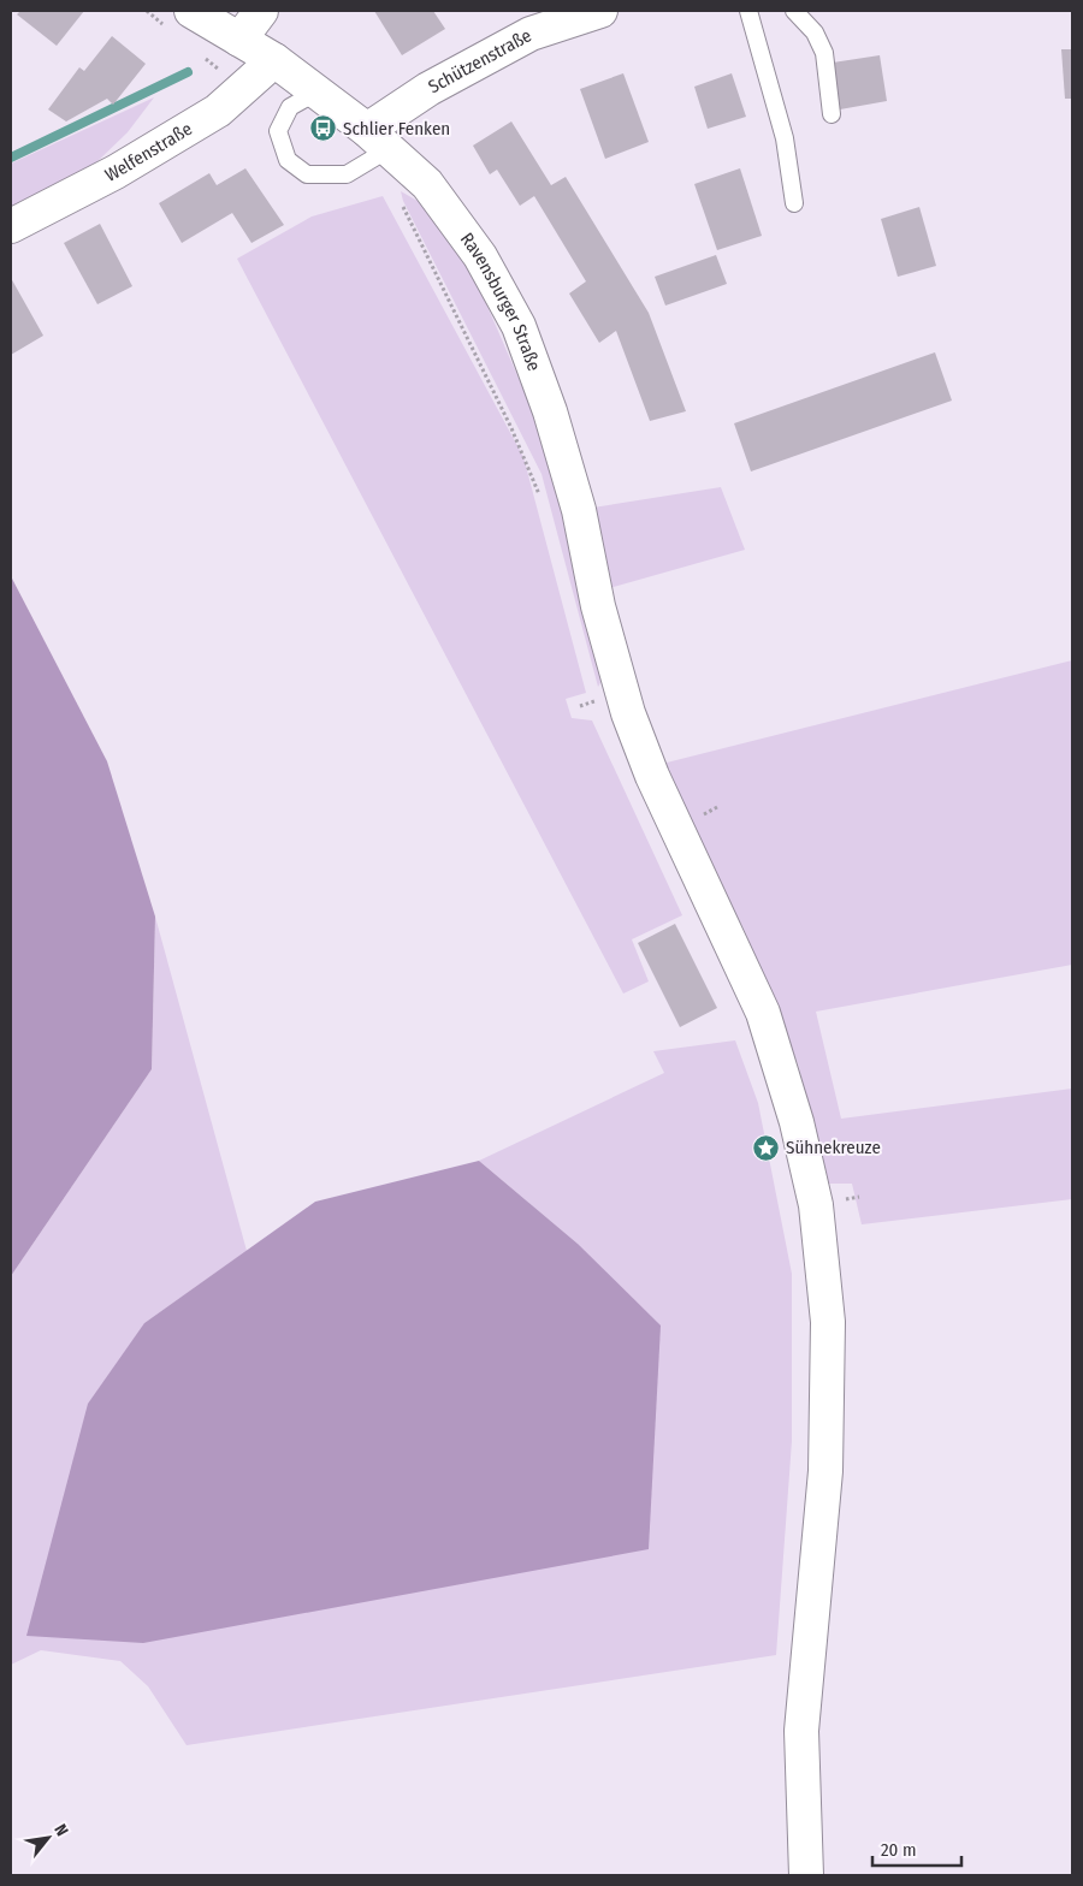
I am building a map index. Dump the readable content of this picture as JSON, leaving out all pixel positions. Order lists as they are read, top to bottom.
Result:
{
  "streets": {
    "main road": ["Schützenstraße", "Welfenstraße", "Ravensburger Straße"]
  },
  "crossings": [
    ["Schützenstraße", "Ravensburger Straße"],
    ["Welfenstraße", "Ravensburger Straße"]
  ],
  "places": {
    "bus stop": ["Schlier Fenken"],
    "place": ["Sühnekreuze"]
  },
  "scale_bar": "20 m",
  "north": "top right"
}
